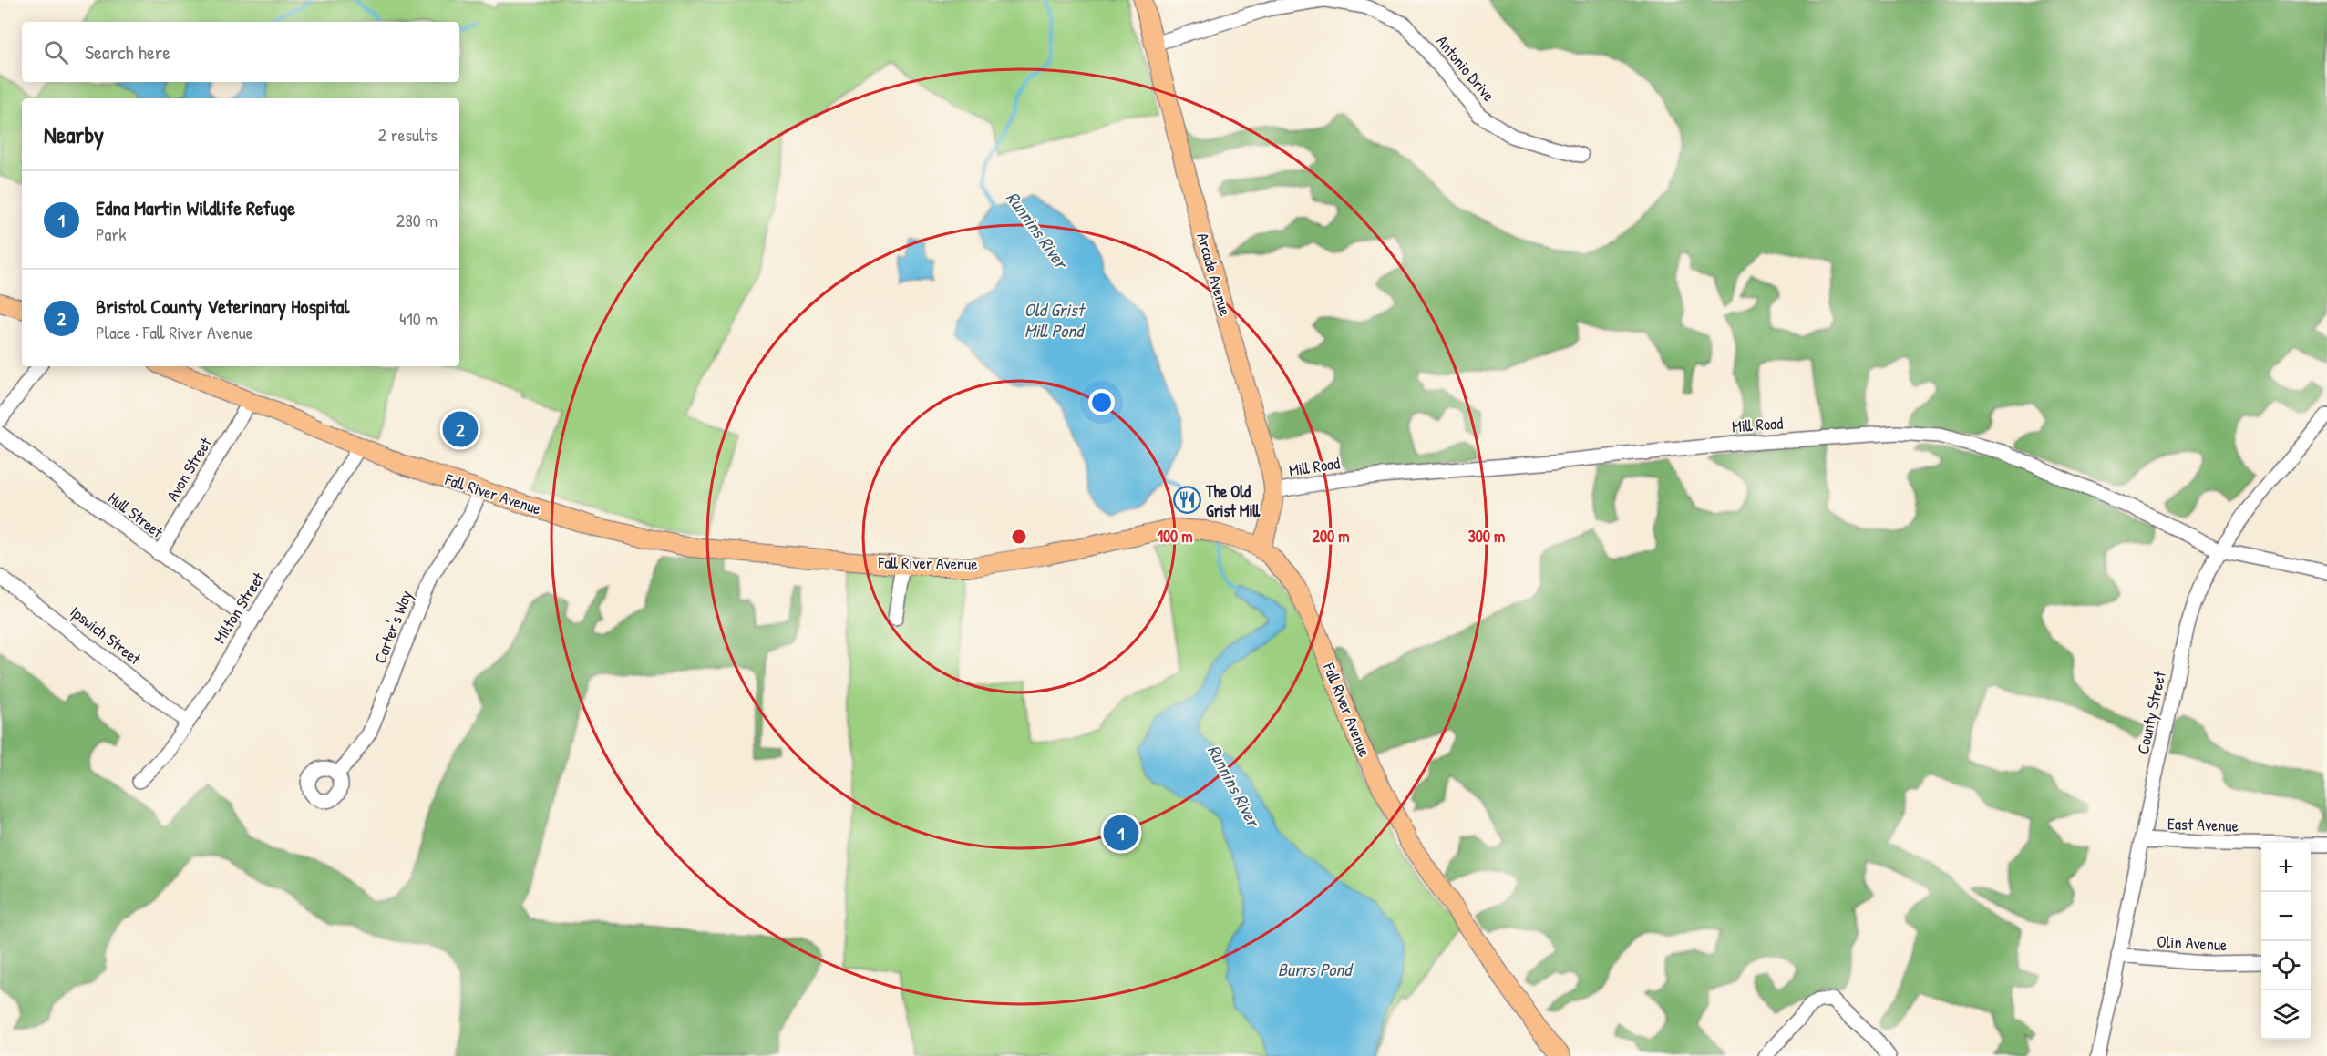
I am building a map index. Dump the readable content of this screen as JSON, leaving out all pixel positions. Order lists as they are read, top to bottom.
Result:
{
  "streets": {
    "main road": ["Arcade Avenue", "Fall River Avenue"],
    "street": [
      "Antonio Drive",
      "Mill Road",
      "Avon Street",
      "Hull Street",
      "Milton Street",
      "Carter's Way",
      "Ipswich Street",
      "County Street",
      "East Avenue",
      "Olin Avenue"
    ]
  },
  "crossings": [
    ["Antonio Drive", "Arcade Avenue"],
    ["Arcade Avenue", "Mill Road"],
    ["Arcade Avenue", "Fall River Avenue"],
    ["Mill Road", "County Street"],
    ["Avon Street", "Fall River Avenue"],
    ["Avon Street", "Hull Street"],
    ["Fall River Avenue", "Milton Street"],
    ["Fall River Avenue", "Carter's Way"],
    ["Hull Street", "Milton Street"],
    ["Milton Street", "Ipswich Street"],
    ["County Street", "East Avenue"],
    ["County Street", "Olin Avenue"]
  ],
  "water": ["Runnins River", "Old Grist Mill Pond", "Burrs Pond"],
  "places": {
    "restaurant": ["The Old Grist Mill"]
  },
  "page": {
    "search": "Search here",
    "heading": ["Nearby", "2 results"],
    "list": [
      {
        "mark": "1",
        "name": "Edna Martin Wildlife Refuge",
        "note": "Park",
        "value": "280 m"
      },
      {
        "mark": "2",
        "name": "Bristol County Veterinary Hospital",
        "note": "Place · Fall River Avenue",
        "value": "410 m"
      }
    ],
    "pins": ["2", "1"],
    "map_buttons": ["+", "−"]
  },
  "rings": ["100 m", "200 m", "300 m"]
}
